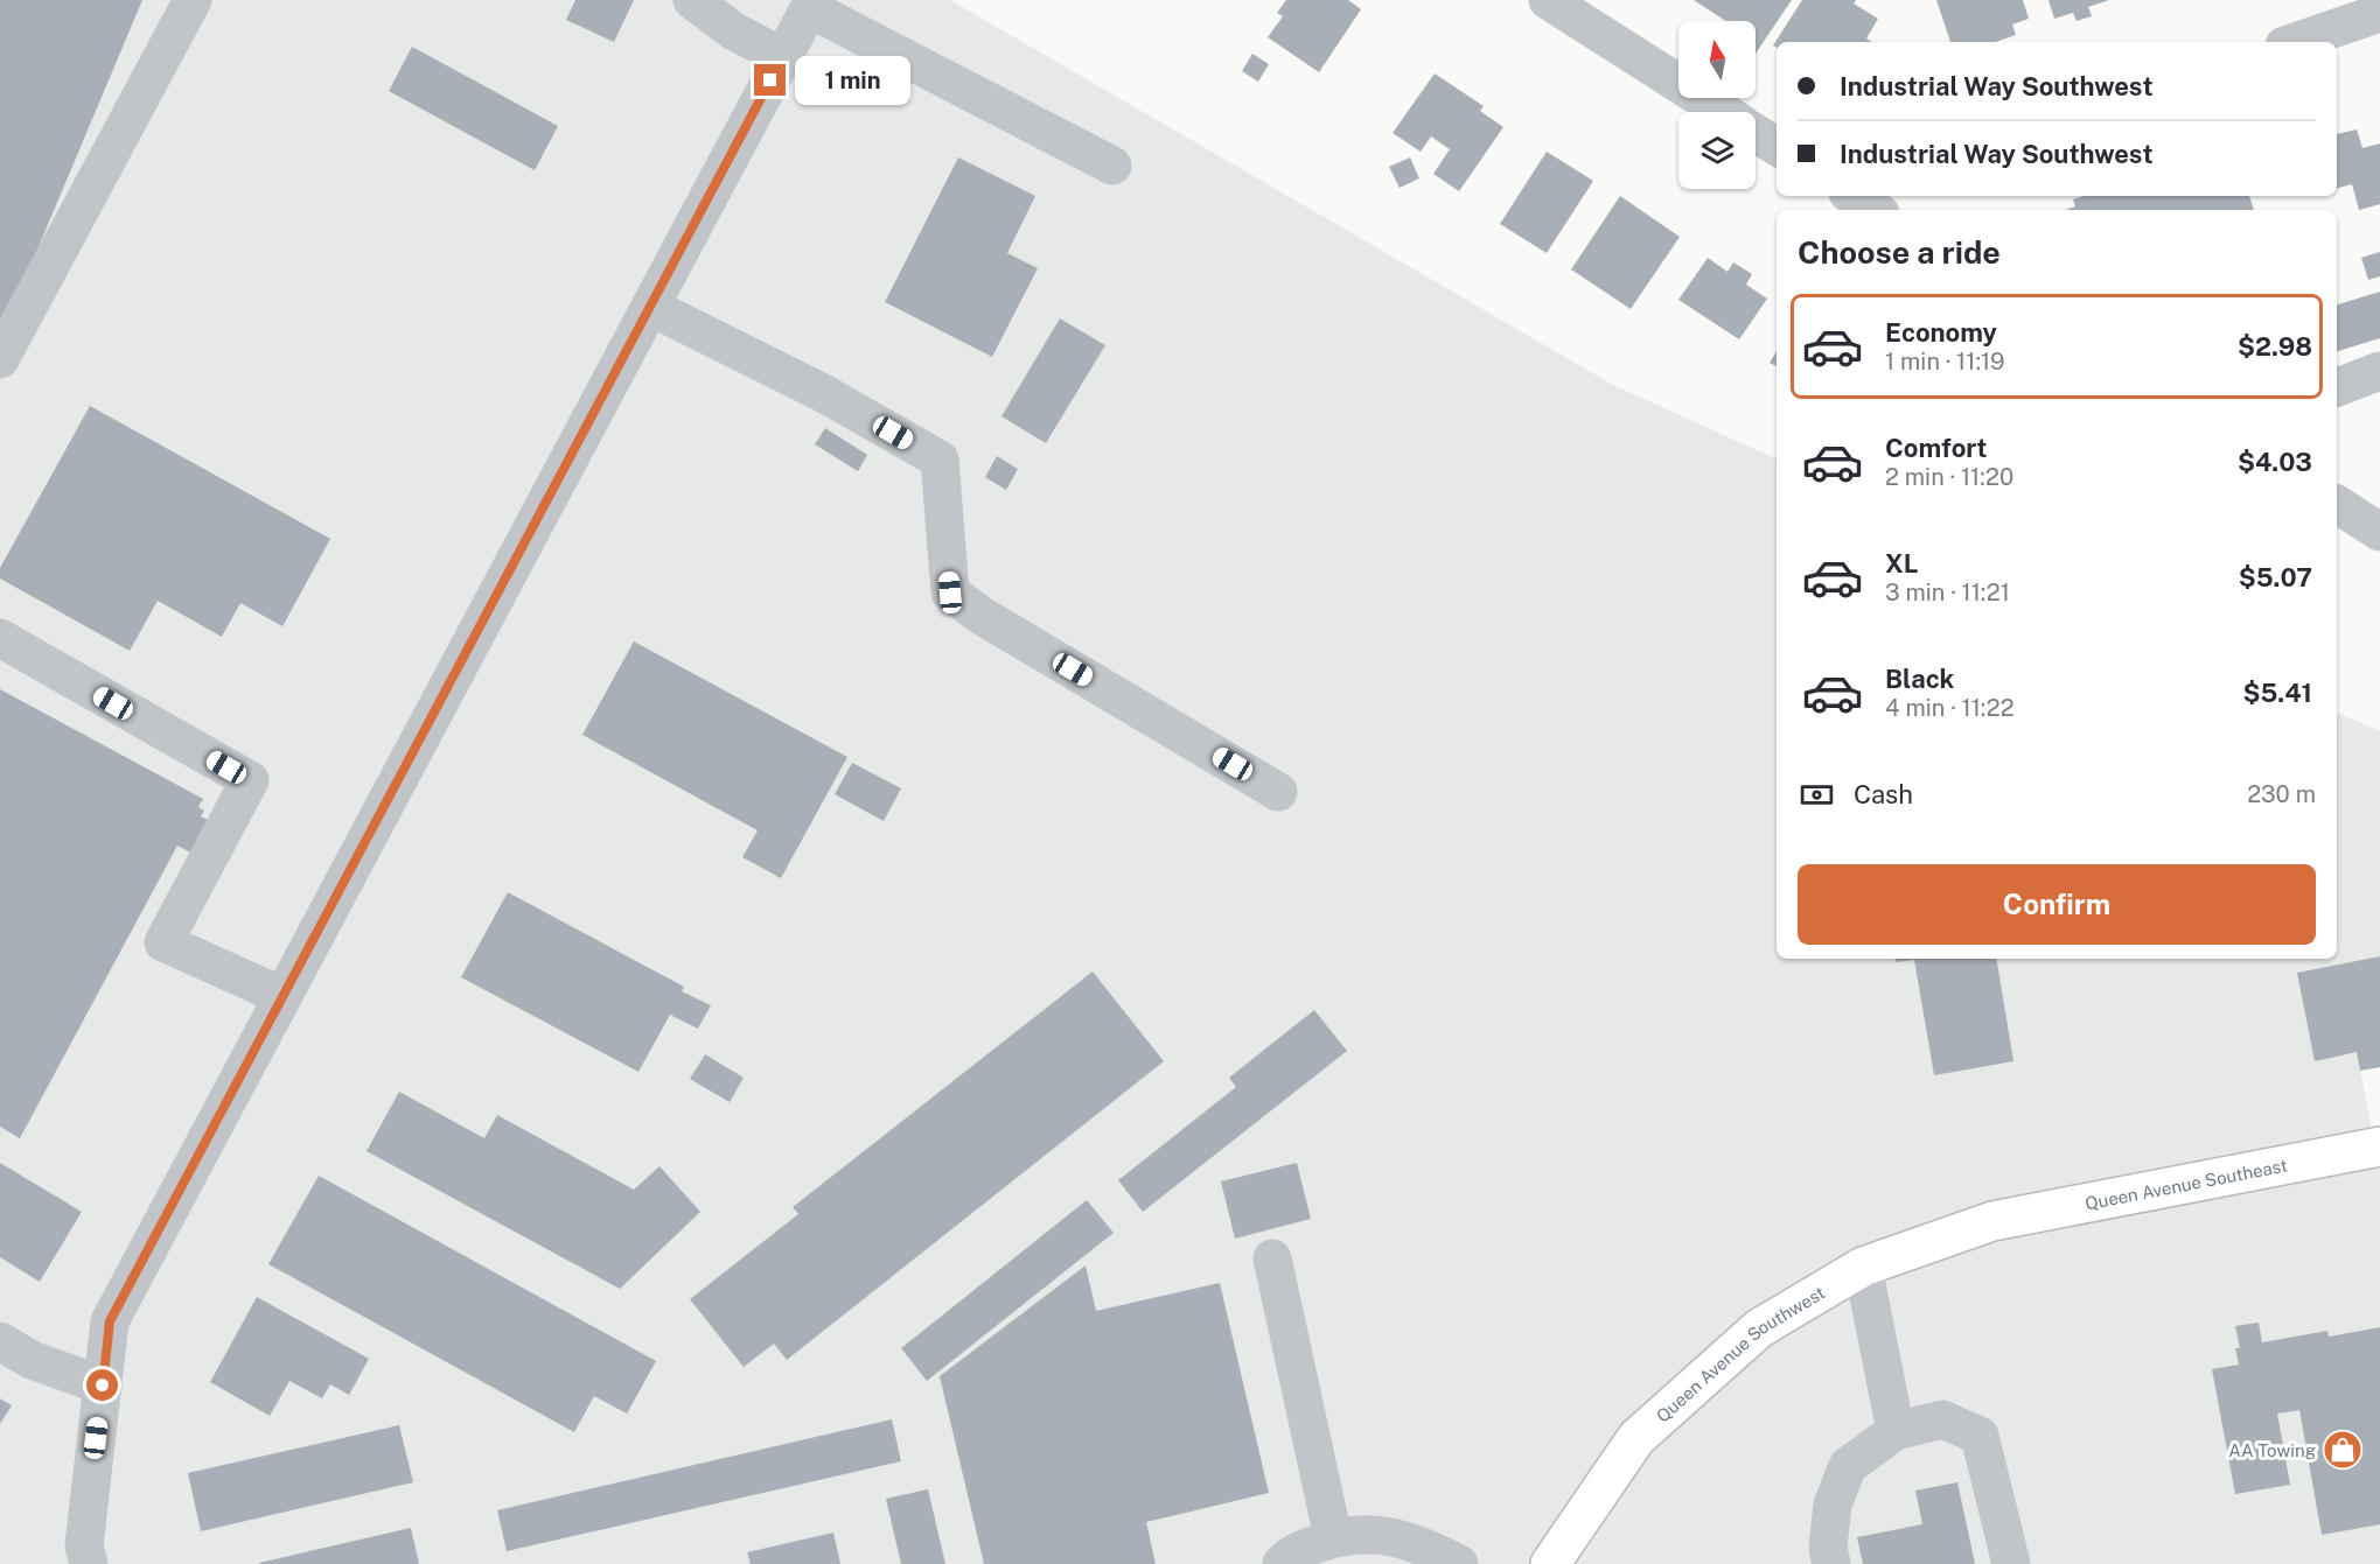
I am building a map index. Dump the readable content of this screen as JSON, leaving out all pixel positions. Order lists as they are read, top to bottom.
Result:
{
  "streets": {
    "main road": ["Queen Avenue Southeast", "Queen Avenue Southwest"]
  },
  "crossings": [
    ["Queen Avenue Southeast", "Queen Avenue Southwest"]
  ],
  "places": {
    "shop": ["AA Towing"]
  },
  "north": "top",
  "page": {
    "banner": ["Industrial Way Southwest", "Industrial Way Southwest"],
    "bubble": "1 min",
    "heading": "Choose a ride",
    "list": [
      {
        "name": "Economy",
        "note": "1 min · 11:19",
        "value": "$2.98"
      },
      {
        "name": "Comfort",
        "note": "2 min · 11:20",
        "value": "$4.03"
      },
      {
        "name": "XL",
        "note": "3 min · 11:21",
        "value": "$5.07"
      },
      {
        "name": "Black",
        "note": "4 min · 11:22",
        "value": "$5.41"
      }
    ],
    "pay": ["Cash", "230 m"],
    "buttons": "Confirm"
  }
}
